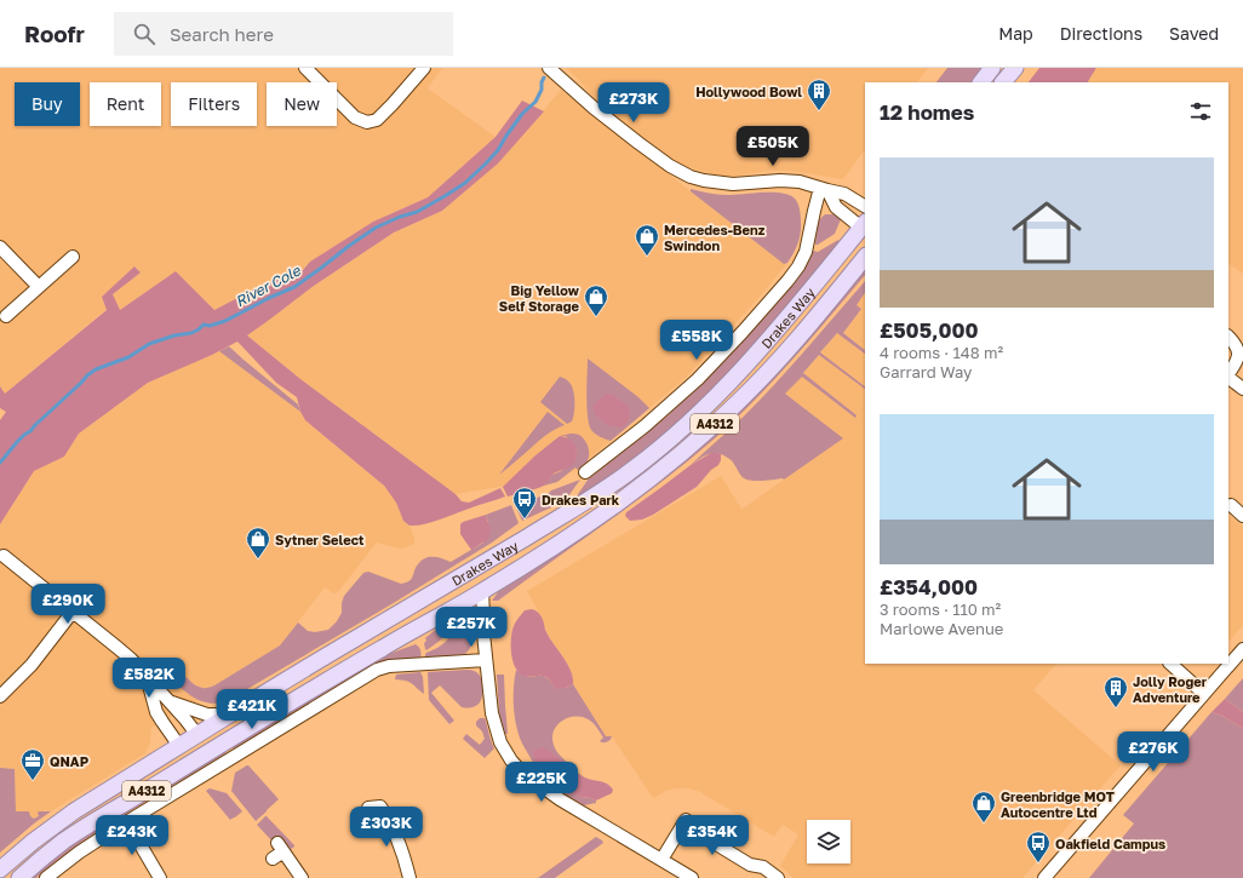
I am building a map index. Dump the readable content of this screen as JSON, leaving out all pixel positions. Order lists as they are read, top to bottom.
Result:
{
  "streets": {
    "main road": ["Drakes Way", "A4312"]
  },
  "water": ["River Cole"],
  "places": {
    "building": ["Hollywood Bowl", "Jolly Roger Adventure"],
    "shop": [
      "Mercedes-Benz Swindon",
      "Big Yellow Self Storage",
      "Sytner Select",
      "Greenbridge MOT Autocentre Ltd"
    ],
    "bus stop": ["Drakes Park", "Oakfield Campus"],
    "office": ["QNAP"]
  },
  "page": {
    "header": "Roofr",
    "search": "Search here",
    "nav": ["Map", "Directions", "Saved"],
    "price": [
      "£273K",
      "£505K",
      "£558K",
      "£290K",
      "£257K",
      "£582K",
      "£421K",
      "£276K",
      "£225K",
      "£303K",
      "£243K",
      "£354K"
    ],
    "chip": [
      "Buy",
      "Rent",
      "Filters",
      "New"
    ],
    "heading": "12 homes",
    "list": [
      {
        "name": "£505,000",
        "note": "4 rooms · 148 m² · Garrard Way"
      },
      {
        "name": "£354,000",
        "note": "3 rooms · 110 m² · Marlowe Avenue"
      }
    ]
  }
}
